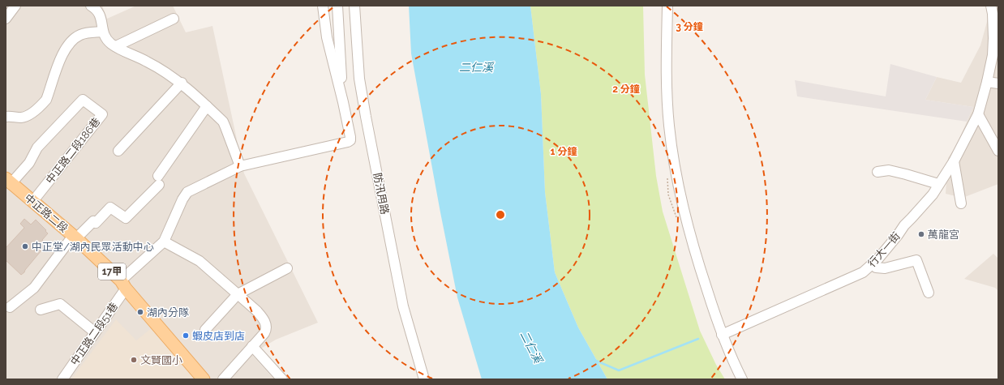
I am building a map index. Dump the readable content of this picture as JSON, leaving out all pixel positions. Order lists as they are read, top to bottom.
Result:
{
  "streets": {
    "main road": ["中正路二段", "17甲"],
    "street": [
      "中正路二段186巷",
      "防汛用路",
      "行大一街",
      "中正路二段51巷"
    ]
  },
  "crossings": [
    ["中正路二段186巷", "中正路二段"],
    ["中正路二段", "中正路二段51巷"]
  ],
  "water": ["二仁溪"],
  "places": [
    "萬龍宮",
    "中正堂/湖內民眾活動中心",
    "湖內分隊",
    "蝦皮店到店",
    "文賢國小"
  ],
  "rings": ["3 分鐘", "2 分鐘", "1 分鐘"]
}
